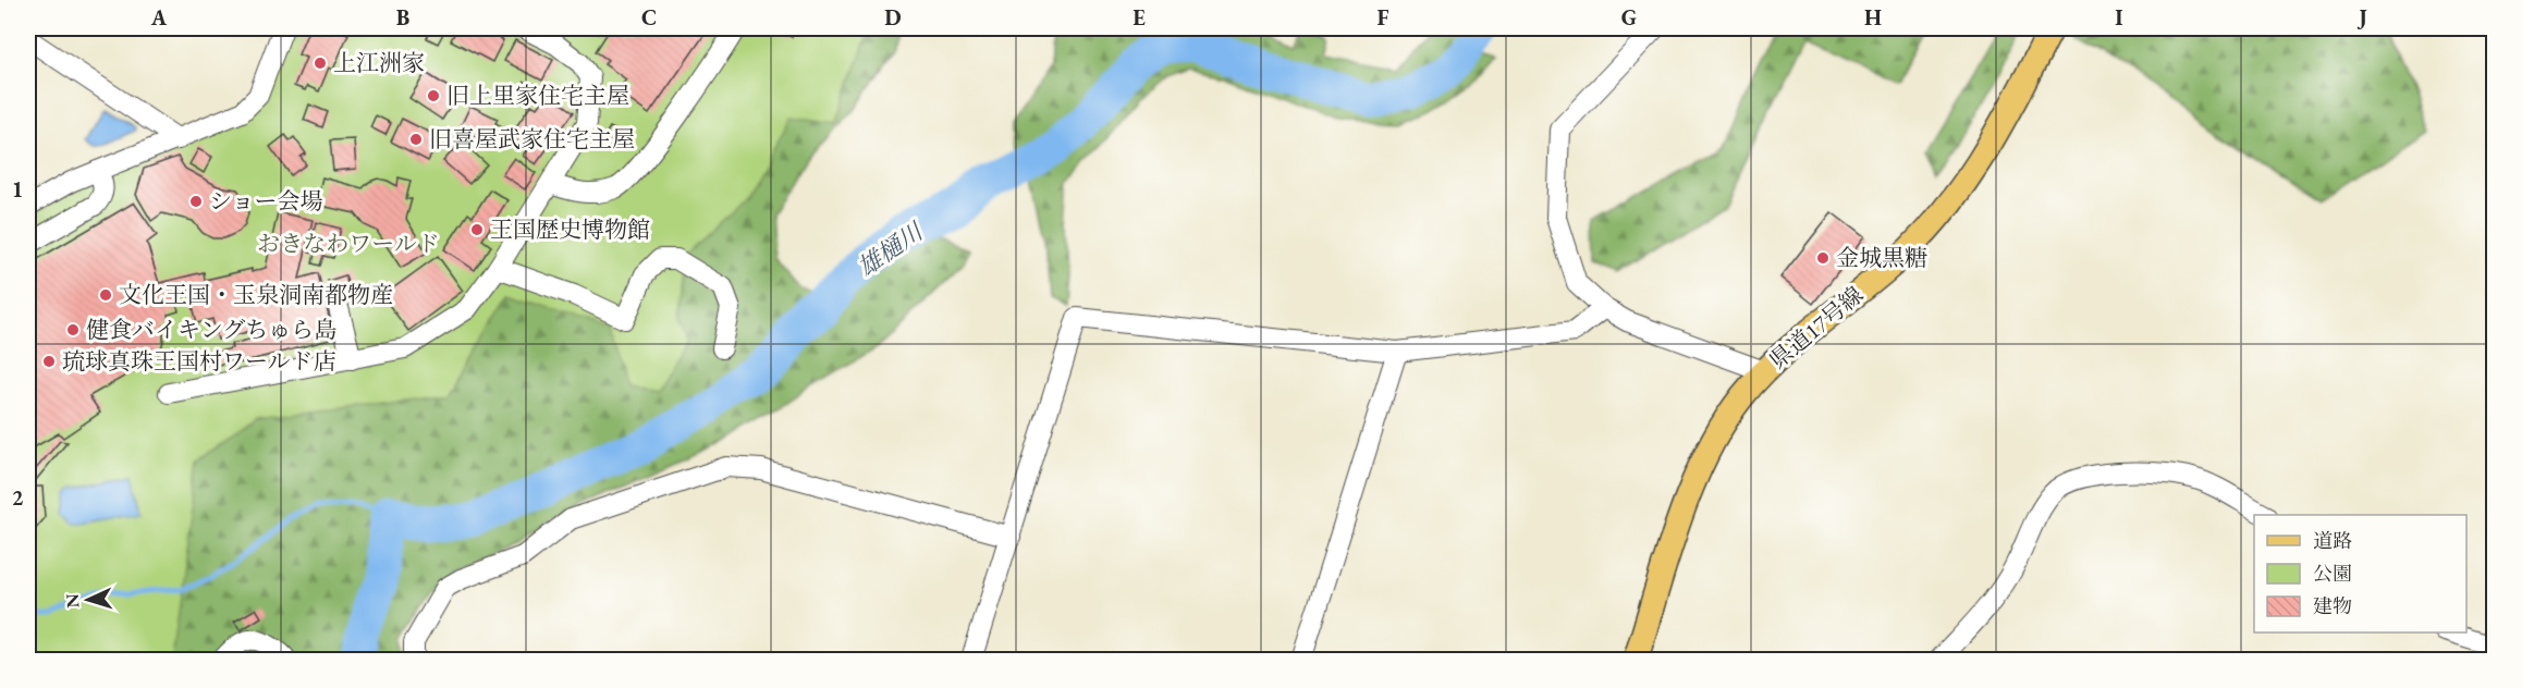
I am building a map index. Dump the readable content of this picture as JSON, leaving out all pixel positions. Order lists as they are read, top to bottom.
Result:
{
  "streets": {
    "main road": ["県道17号線"]
  },
  "water": ["雄樋川"],
  "parks": ["おきなわワールド"],
  "places": [
    "上江洲家",
    "旧上里家住宅主屋",
    "旧喜屋武家住宅主屋",
    "ショー会場",
    "王国歴史博物館",
    "金城黒糖",
    "文化王国・玉泉洞南都物産",
    "健食バイキングちゅら島",
    "琉球真珠王国村ワールド店"
  ],
  "legend": ["道路", "公園", "建物"],
  "north": "left",
  "grid": {
    "columns": [
      "A",
      "B",
      "C",
      "D",
      "E",
      "F",
      "G",
      "H",
      "I",
      "J"
    ],
    "rows": ["1", "2"]
  }
}
